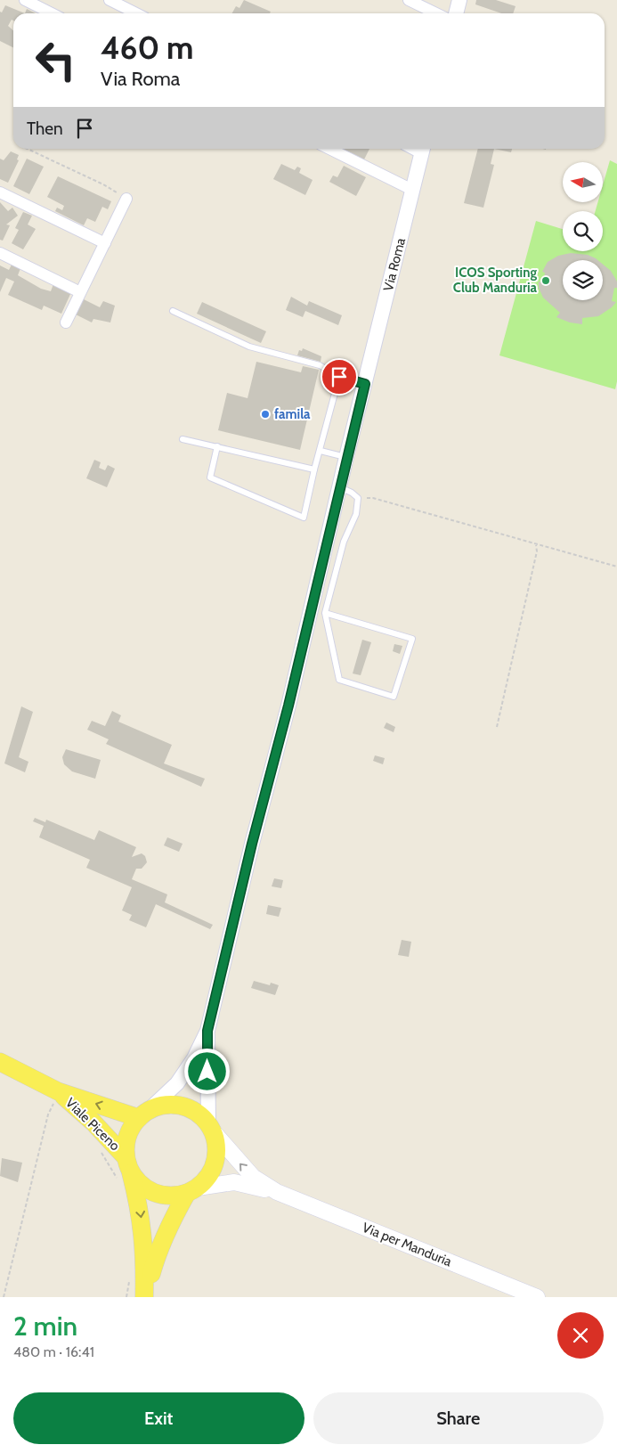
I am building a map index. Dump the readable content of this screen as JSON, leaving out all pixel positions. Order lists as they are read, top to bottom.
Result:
{
  "streets": {
    "main road": ["Viale Piceno", "Via per Manduria"],
    "street": ["Via Roma"]
  },
  "crossings": [
    ["Via Roma", "Viale Piceno"],
    ["Via Roma", "Via per Manduria"],
    ["Viale Piceno", "Via per Manduria"]
  ],
  "places": ["ICOS Sporting Club Manduria", "famila"],
  "north": "left",
  "page": {
    "turn": ["460 m", "Via Roma"],
    "then": "Then",
    "heading": ["2 min", "480 m · 16:41"],
    "buttons": ["Exit", "Share"]
  }
}
